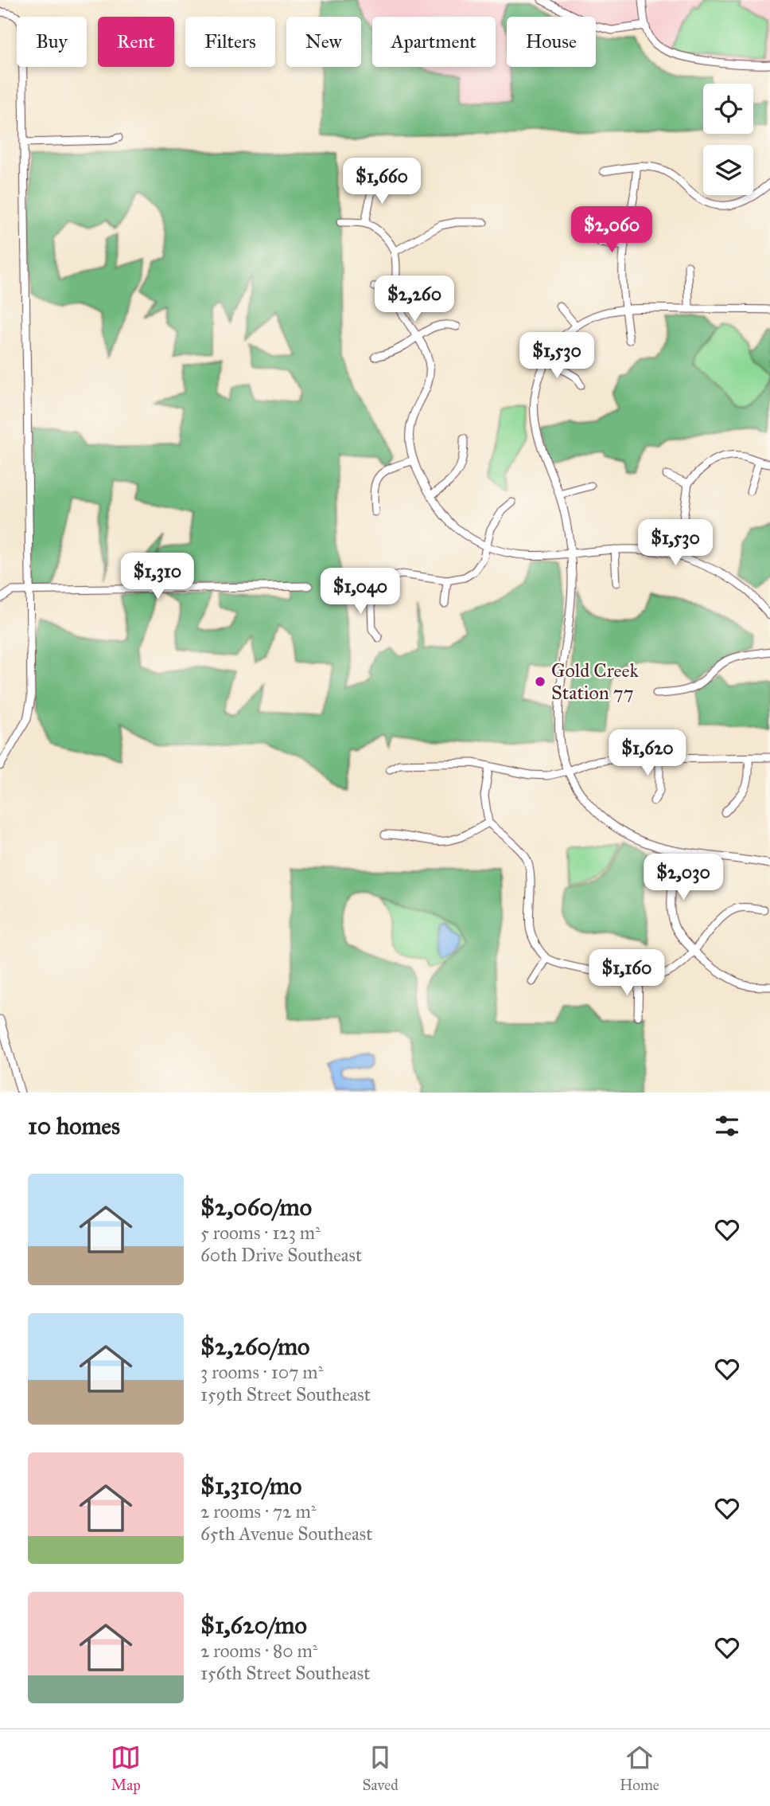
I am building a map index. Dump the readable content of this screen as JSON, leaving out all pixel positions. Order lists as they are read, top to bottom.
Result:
{
  "places": ["Gold Creek Station 77"],
  "page": {
    "chip": [
      "Buy",
      "Rent",
      "Filters",
      "New",
      "Apartment",
      "House"
    ],
    "price": [
      "$1,660",
      "$2,060",
      "$2,260",
      "$1,530",
      "$1,530",
      "$1,310",
      "$1,040",
      "$1,620",
      "$2,030",
      "$1,160"
    ],
    "heading": "10 homes",
    "list": [
      {
        "name": "$2,060/mo",
        "note": "5 rooms · 123 m² · 60th Drive Southeast"
      },
      {
        "name": "$2,260/mo",
        "note": "3 rooms · 107 m² · 159th Street Southeast"
      },
      {
        "name": "$1,310/mo",
        "note": "2 rooms · 72 m² · 65th Avenue Southeast"
      },
      {
        "name": "$1,620/mo",
        "note": "2 rooms · 80 m² · 156th Street Southeast"
      }
    ],
    "tabs": ["Map", "Saved", "Home"]
  }
}
